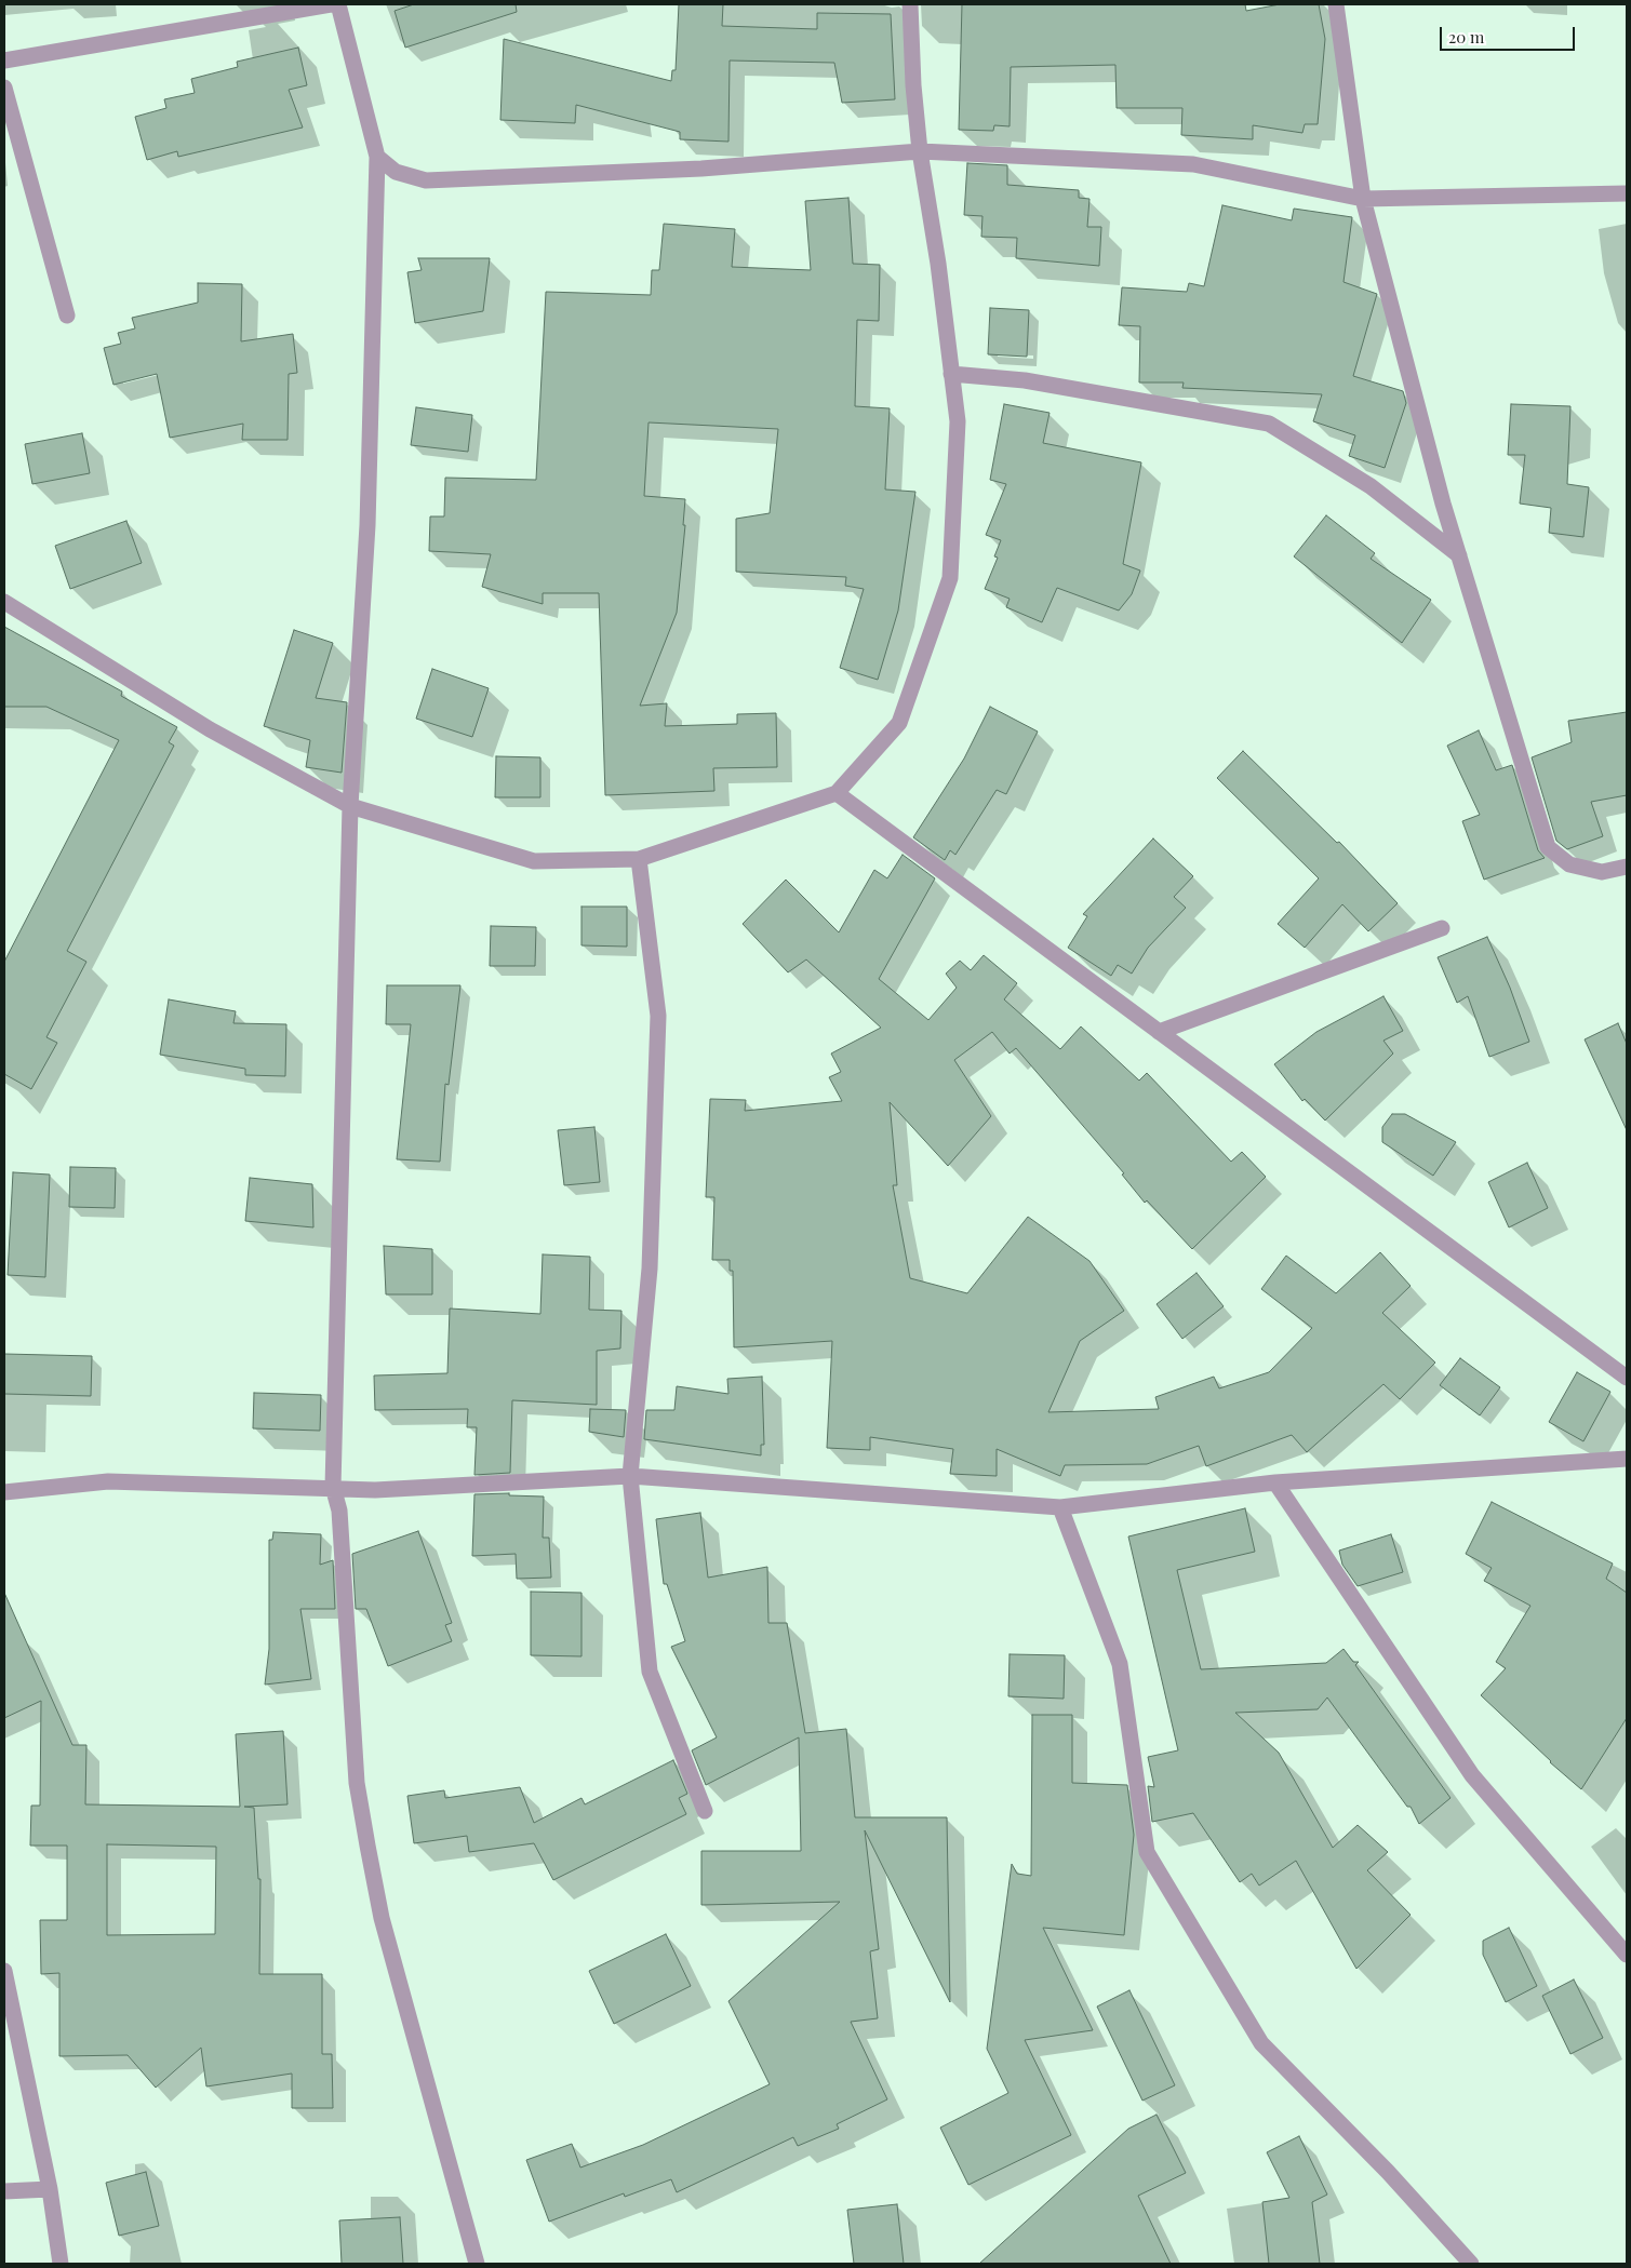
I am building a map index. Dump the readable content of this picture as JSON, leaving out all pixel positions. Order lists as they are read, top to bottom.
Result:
{
  "scale_bar": "20 m"
}
